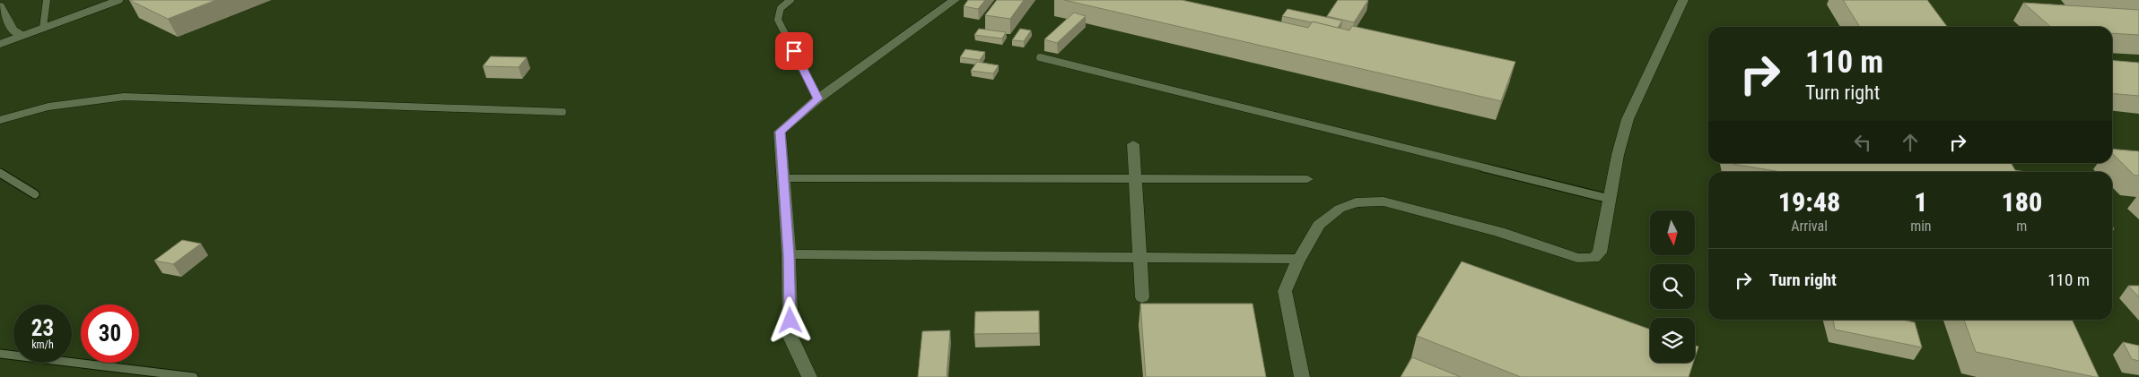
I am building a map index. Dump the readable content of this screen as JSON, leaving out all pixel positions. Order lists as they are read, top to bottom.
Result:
{
  "north": "bottom",
  "page": {
    "turn": ["110 m", "Turn right"],
    "eta": [
      "19:48",
      "Arrival",
      "1",
      "min",
      "180",
      "m"
    ],
    "list": [
      {
        "name": "Turn right",
        "value": "110 m"
      }
    ],
    "speed": "23 km/h",
    "limit": "30"
  }
}
